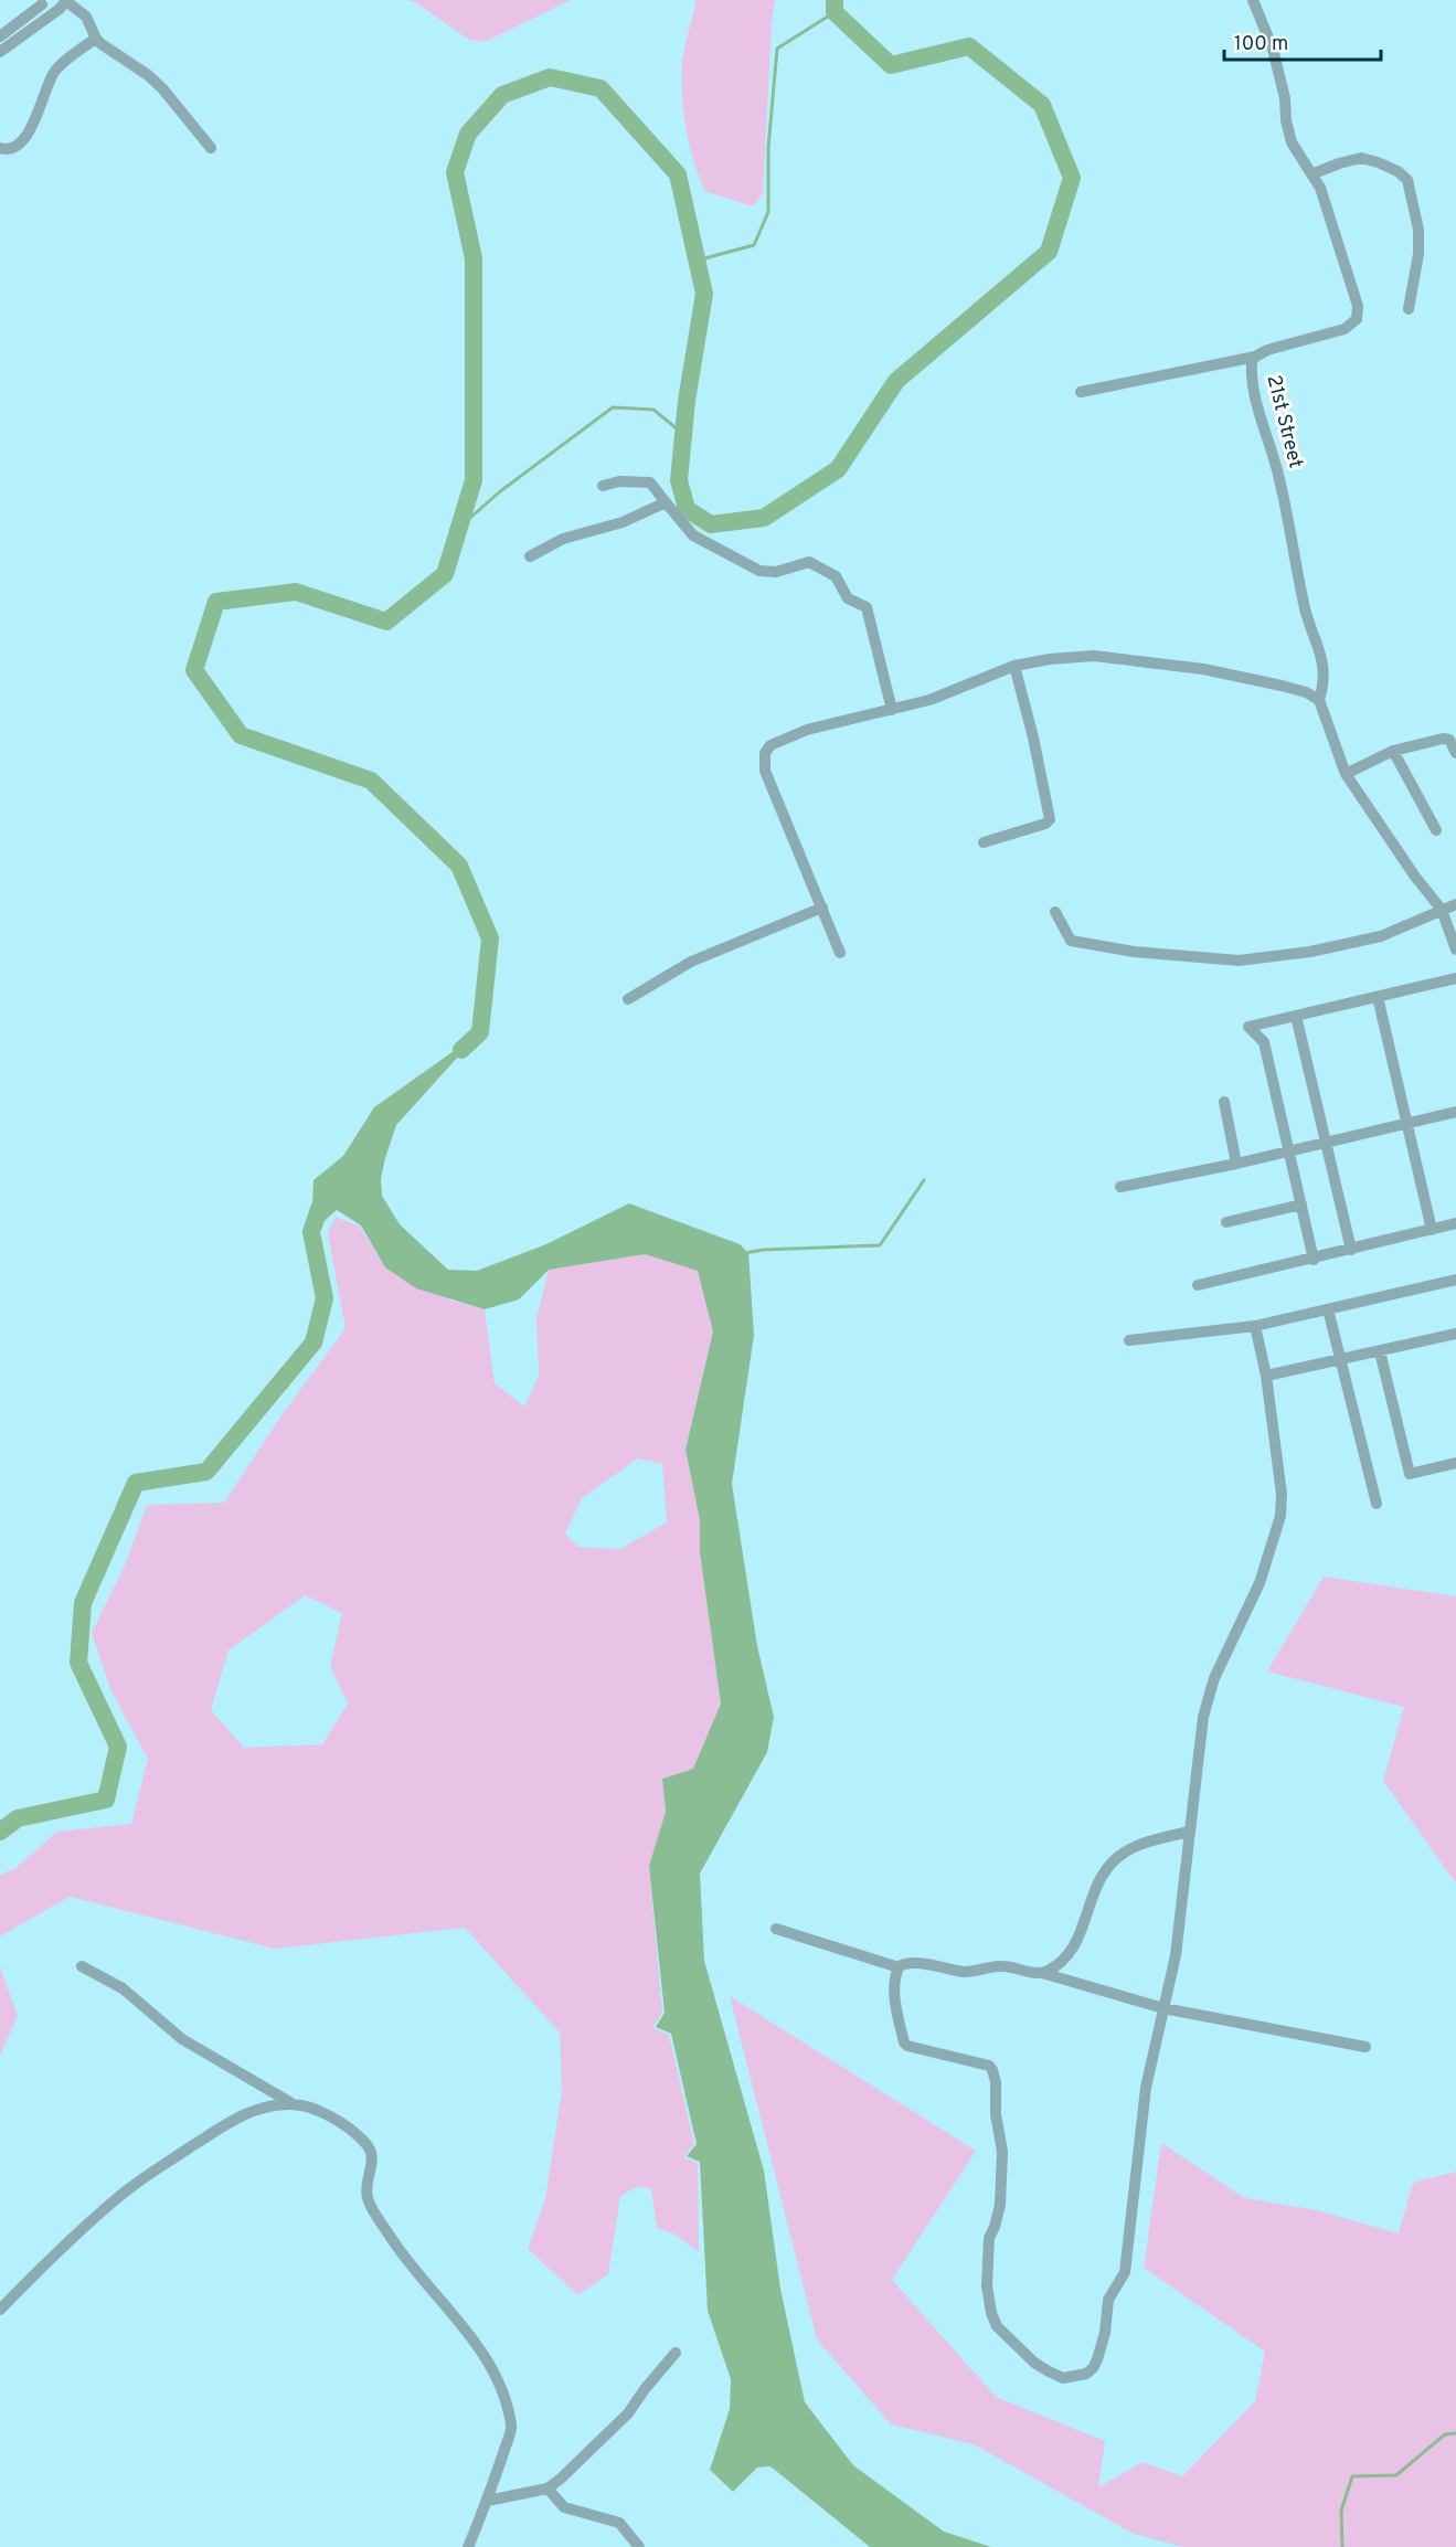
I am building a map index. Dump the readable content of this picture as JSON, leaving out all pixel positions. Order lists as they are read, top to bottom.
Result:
{
  "streets": {
    "street": ["21st Street"]
  },
  "scale_bar": "100 m"
}
